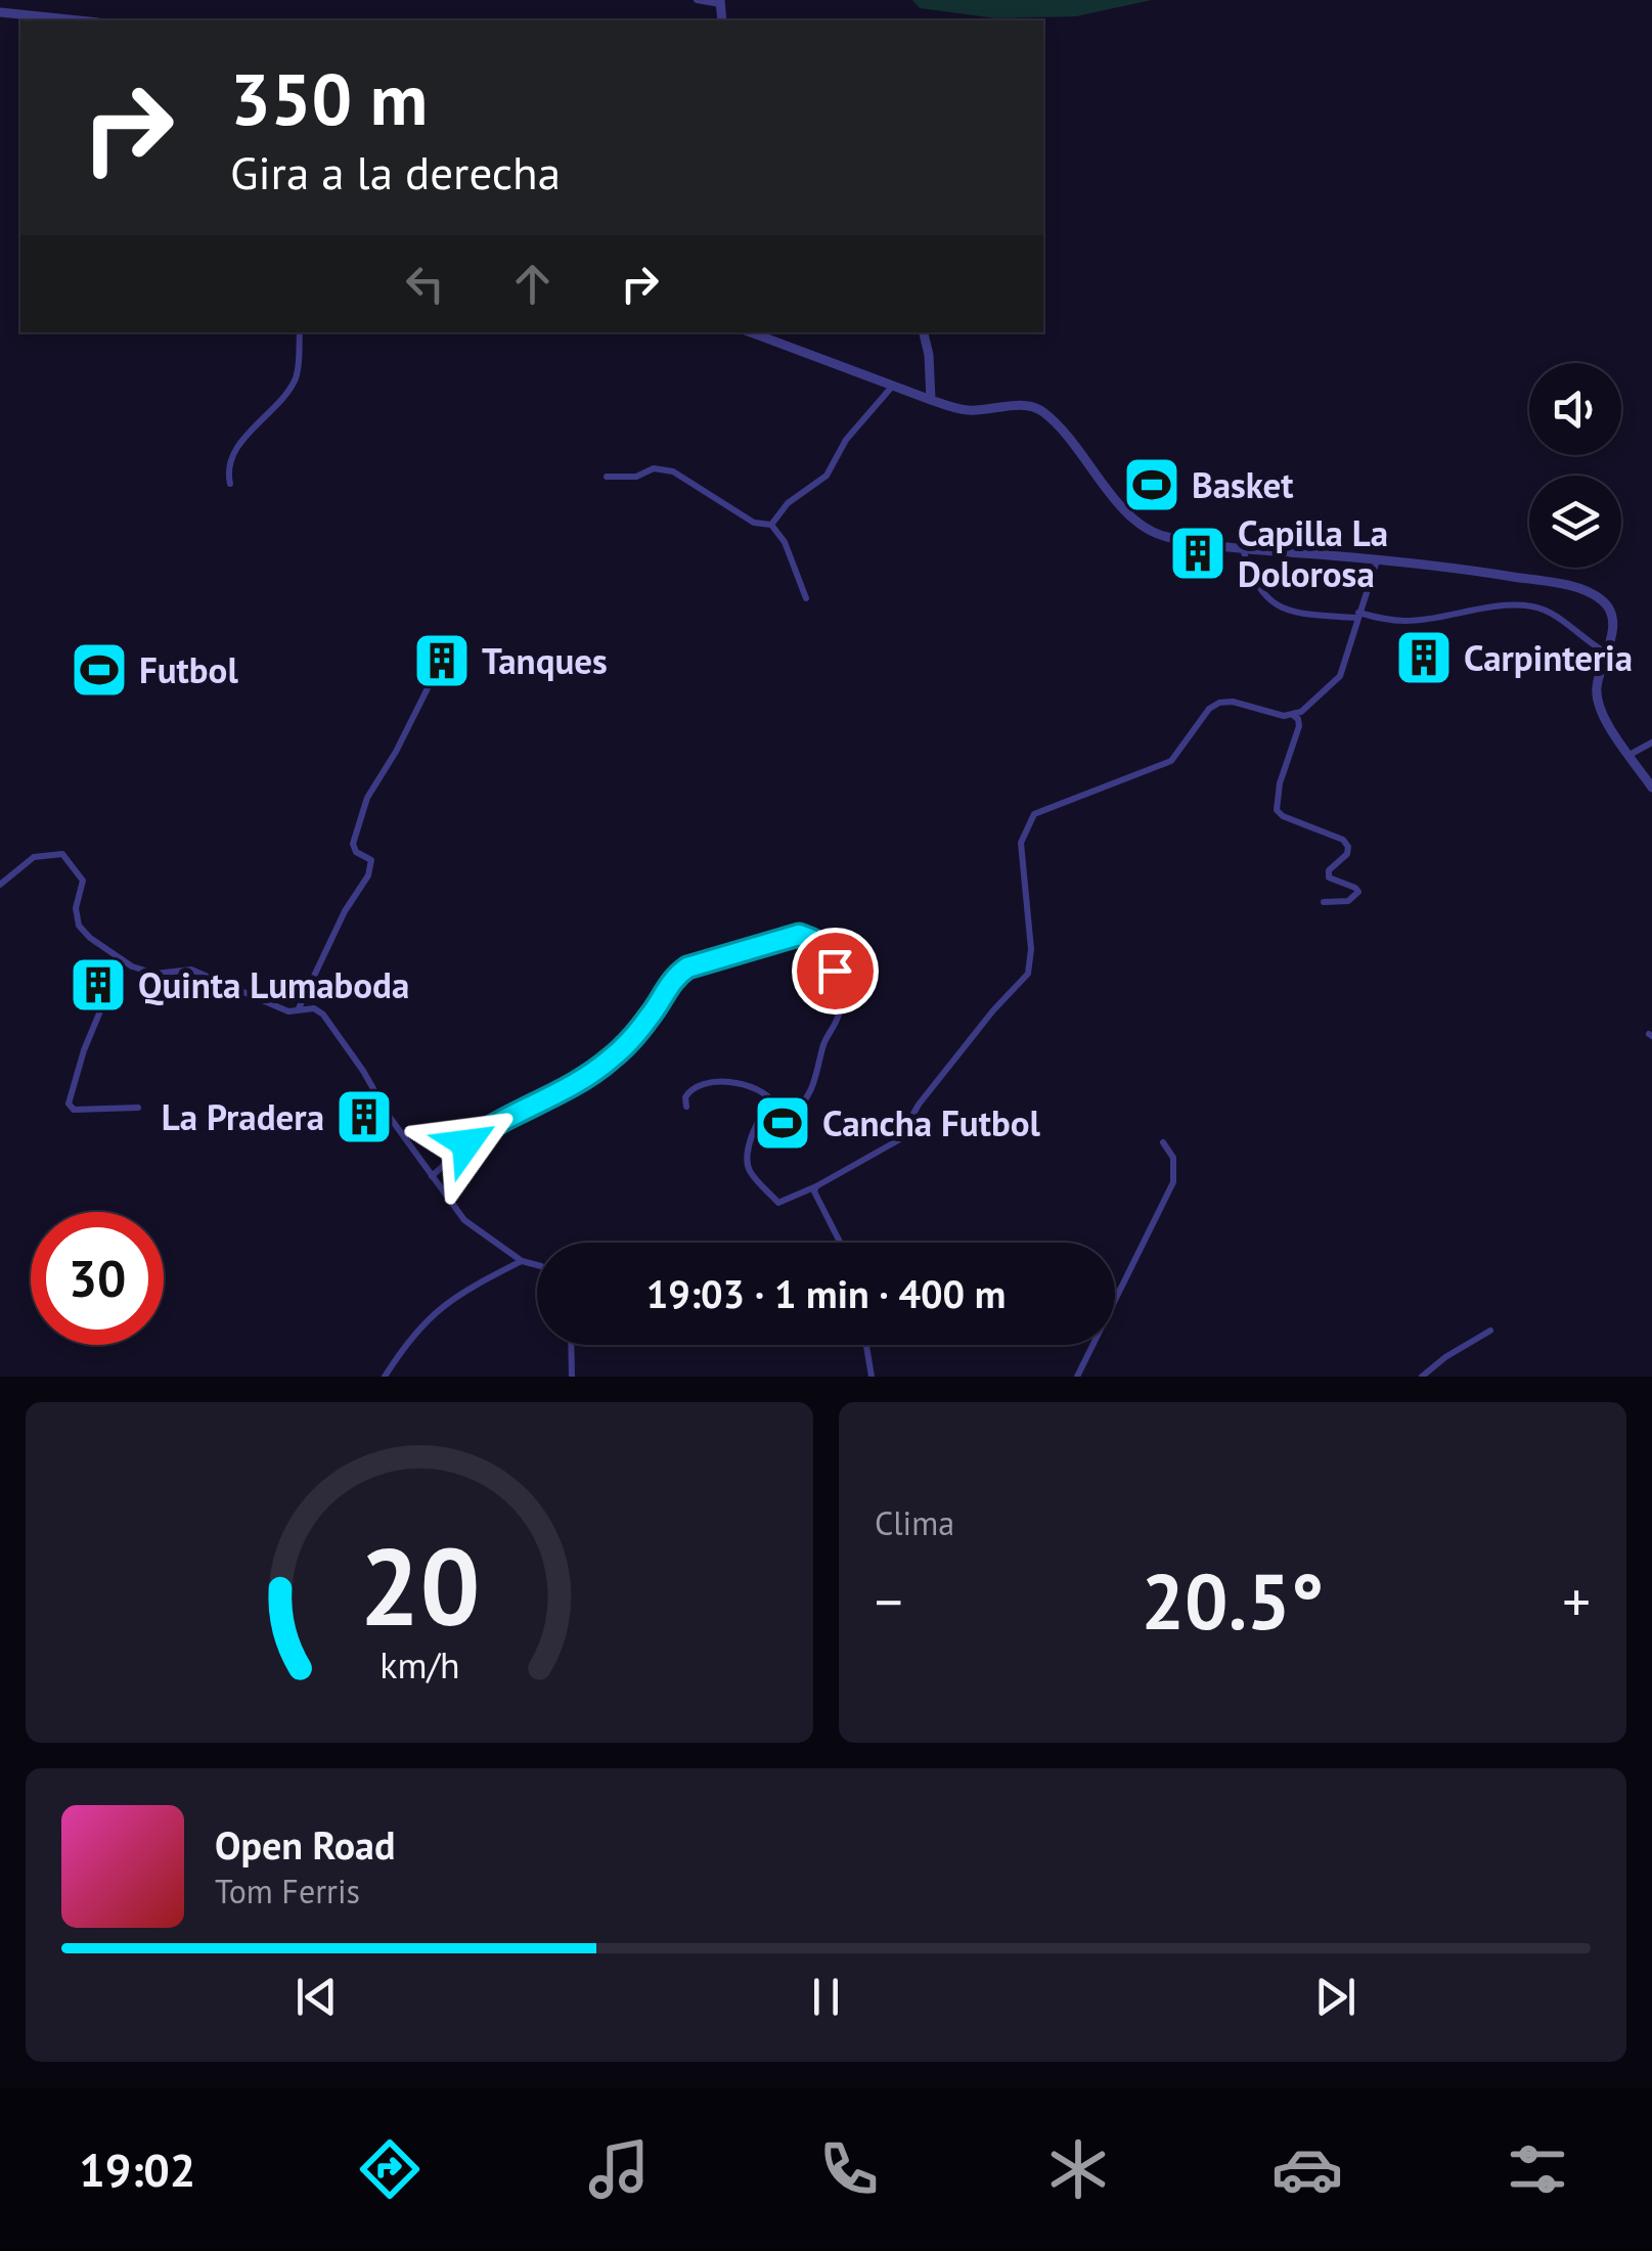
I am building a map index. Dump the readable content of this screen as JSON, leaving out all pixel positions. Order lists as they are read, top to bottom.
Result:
{
  "places": {
    "sports": ["Basket", "Futbol", "Cancha Futbol"],
    "building": [
      "Capilla La Dolorosa",
      "Carpinteria",
      "Tanques",
      "Quinta Lumaboda",
      "La Pradera"
    ]
  },
  "page": {
    "turn": ["350 m", "Gira a la derecha"],
    "limit": "30",
    "trip": "19:03 · 1 min · 400 m",
    "tile": "Clima",
    "heat": ["−", "20.5°", "+"],
    "song": ["Open Road", "Tom Ferris"],
    "tabs": "19:02",
    "gauge": ["20", "km/h"]
  }
}
